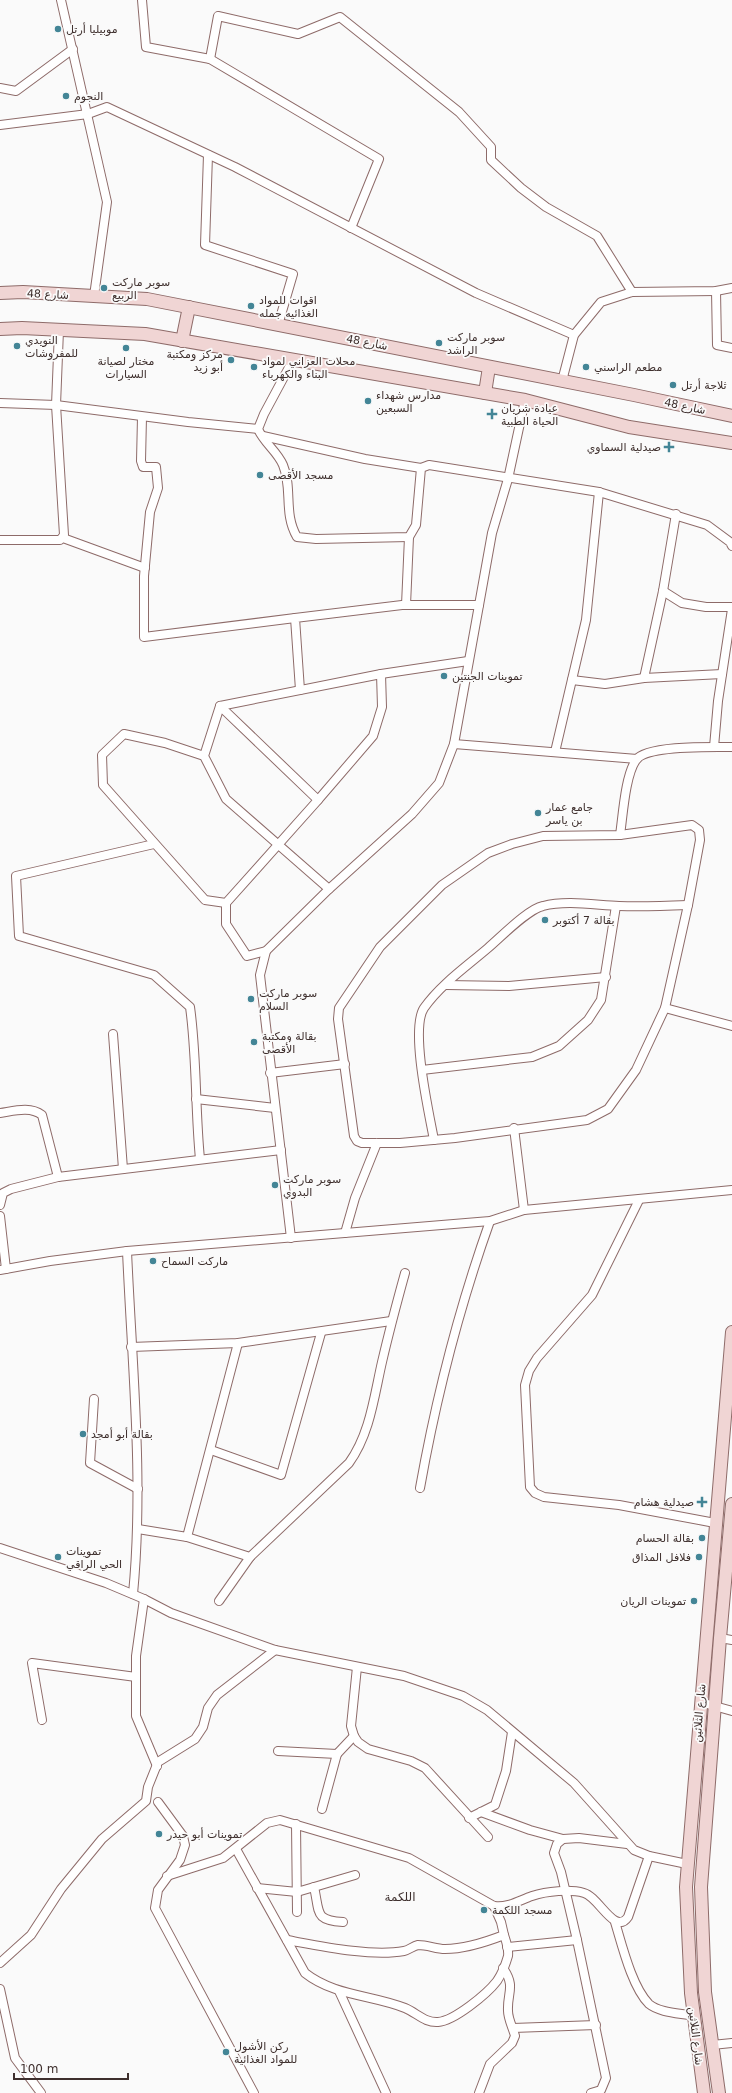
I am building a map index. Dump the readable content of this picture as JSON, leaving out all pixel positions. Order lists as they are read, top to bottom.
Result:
{
  "streets": {
    "main road": ["شارع 48", "شارع الثلاثين"]
  },
  "districts": ["اللكمة"],
  "places": {
    "other": [
      "موبيليا أرتل",
      "النجوم",
      "سوبر ماركت الربيع",
      "اقوات للمواد الغذائيه جمله",
      "سوبر ماركت الراشد",
      "النويدي للمفروشات",
      "مختار لصيانة السيارات",
      "مركز ومكتبة أبو زيد",
      "محلات العزاني لمواد البناء والكهرباء",
      "مطعم الراسني",
      "ثلاجة أرتل",
      "مدارس شهداء السبعين",
      "مسجد الأقصى",
      "تموينات الجنتين",
      "جامع عمار بن ياسر",
      "بقالة 7 أكتوبر",
      "سوبر ماركت السلام",
      "بقالة ومكتبة الأقصى",
      "سوبر ماركت البدوي",
      "ماركت السماح",
      "بقالة أبو أمجد",
      "بقالة الحسام",
      "تموينات الحي الراقي",
      "فلافل المذاق",
      "تموينات الريان",
      "تموينات أبو حيدر",
      "مسجد اللكمة",
      "ركن الأشول للمواد الغذائية"
    ],
    "health": ["عيادة شريان الحياة الطبية", "صيدلية السماوي", "صيدلية هشام"]
  },
  "scale_bar": "100 m"
}
